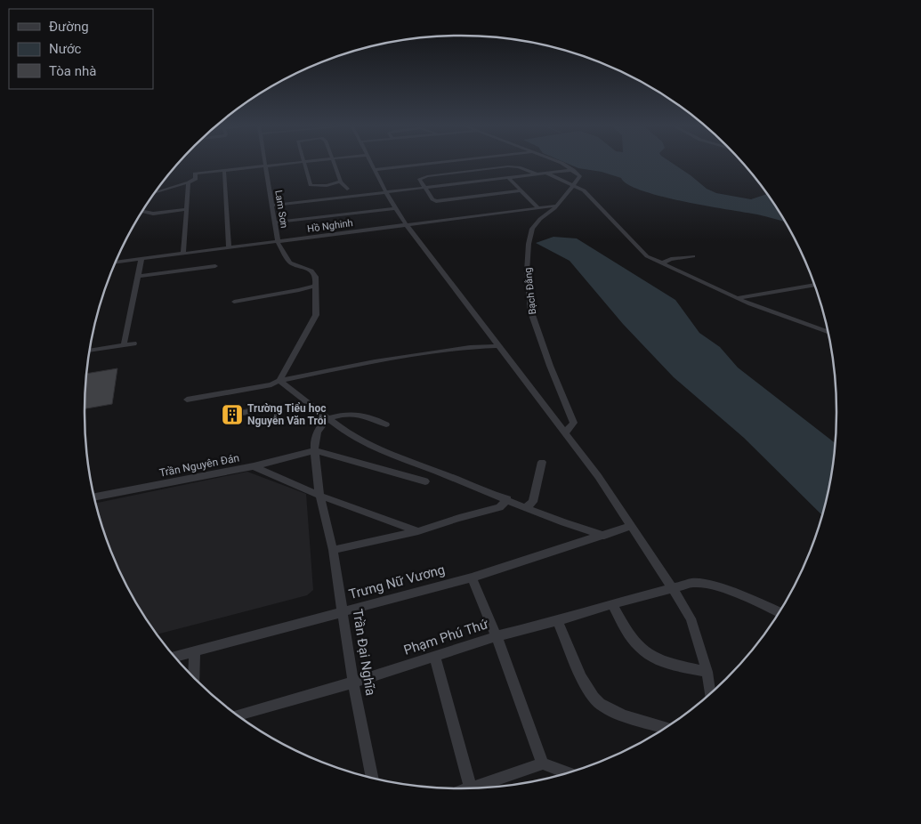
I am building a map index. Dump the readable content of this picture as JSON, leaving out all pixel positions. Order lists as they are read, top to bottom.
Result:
{
  "streets": {
    "street": [
      "Lam Sơn",
      "Hồ Nghinh",
      "Bạch Đằng",
      "Trần Nguyên Đán",
      "Trưng Nữ Vương",
      "Phạm Phú Thứ",
      "Trần Đại Nghĩa"
    ]
  },
  "crossings": [
    ["Lam Sơn", "Hồ Nghinh"],
    ["Hồ Nghinh", "Bạch Đằng"],
    ["Trần Nguyên Đán", "Trần Đại Nghĩa"],
    ["Trưng Nữ Vương", "Trần Đại Nghĩa"],
    ["Phạm Phú Thứ", "Trần Đại Nghĩa"]
  ],
  "places": {
    "building": ["Trường Tiểu học Nguyễn Văn Trỗi"]
  },
  "legend": ["Đường", "Nước", "Tòa nhà"]
}
